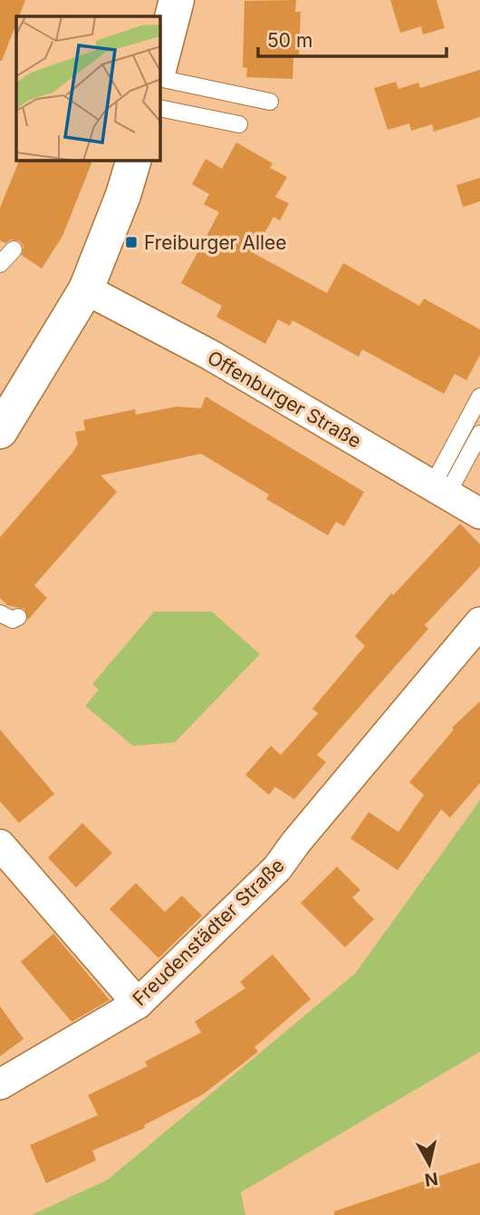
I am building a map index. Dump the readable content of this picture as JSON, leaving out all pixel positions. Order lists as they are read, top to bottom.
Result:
{
  "streets": {
    "street": ["Offenburger Straße", "Freudenstädter Straße"]
  },
  "places": {
    "transit": ["Freiburger Allee"]
  },
  "scale_bar": "50 m",
  "north": "bottom"
}
